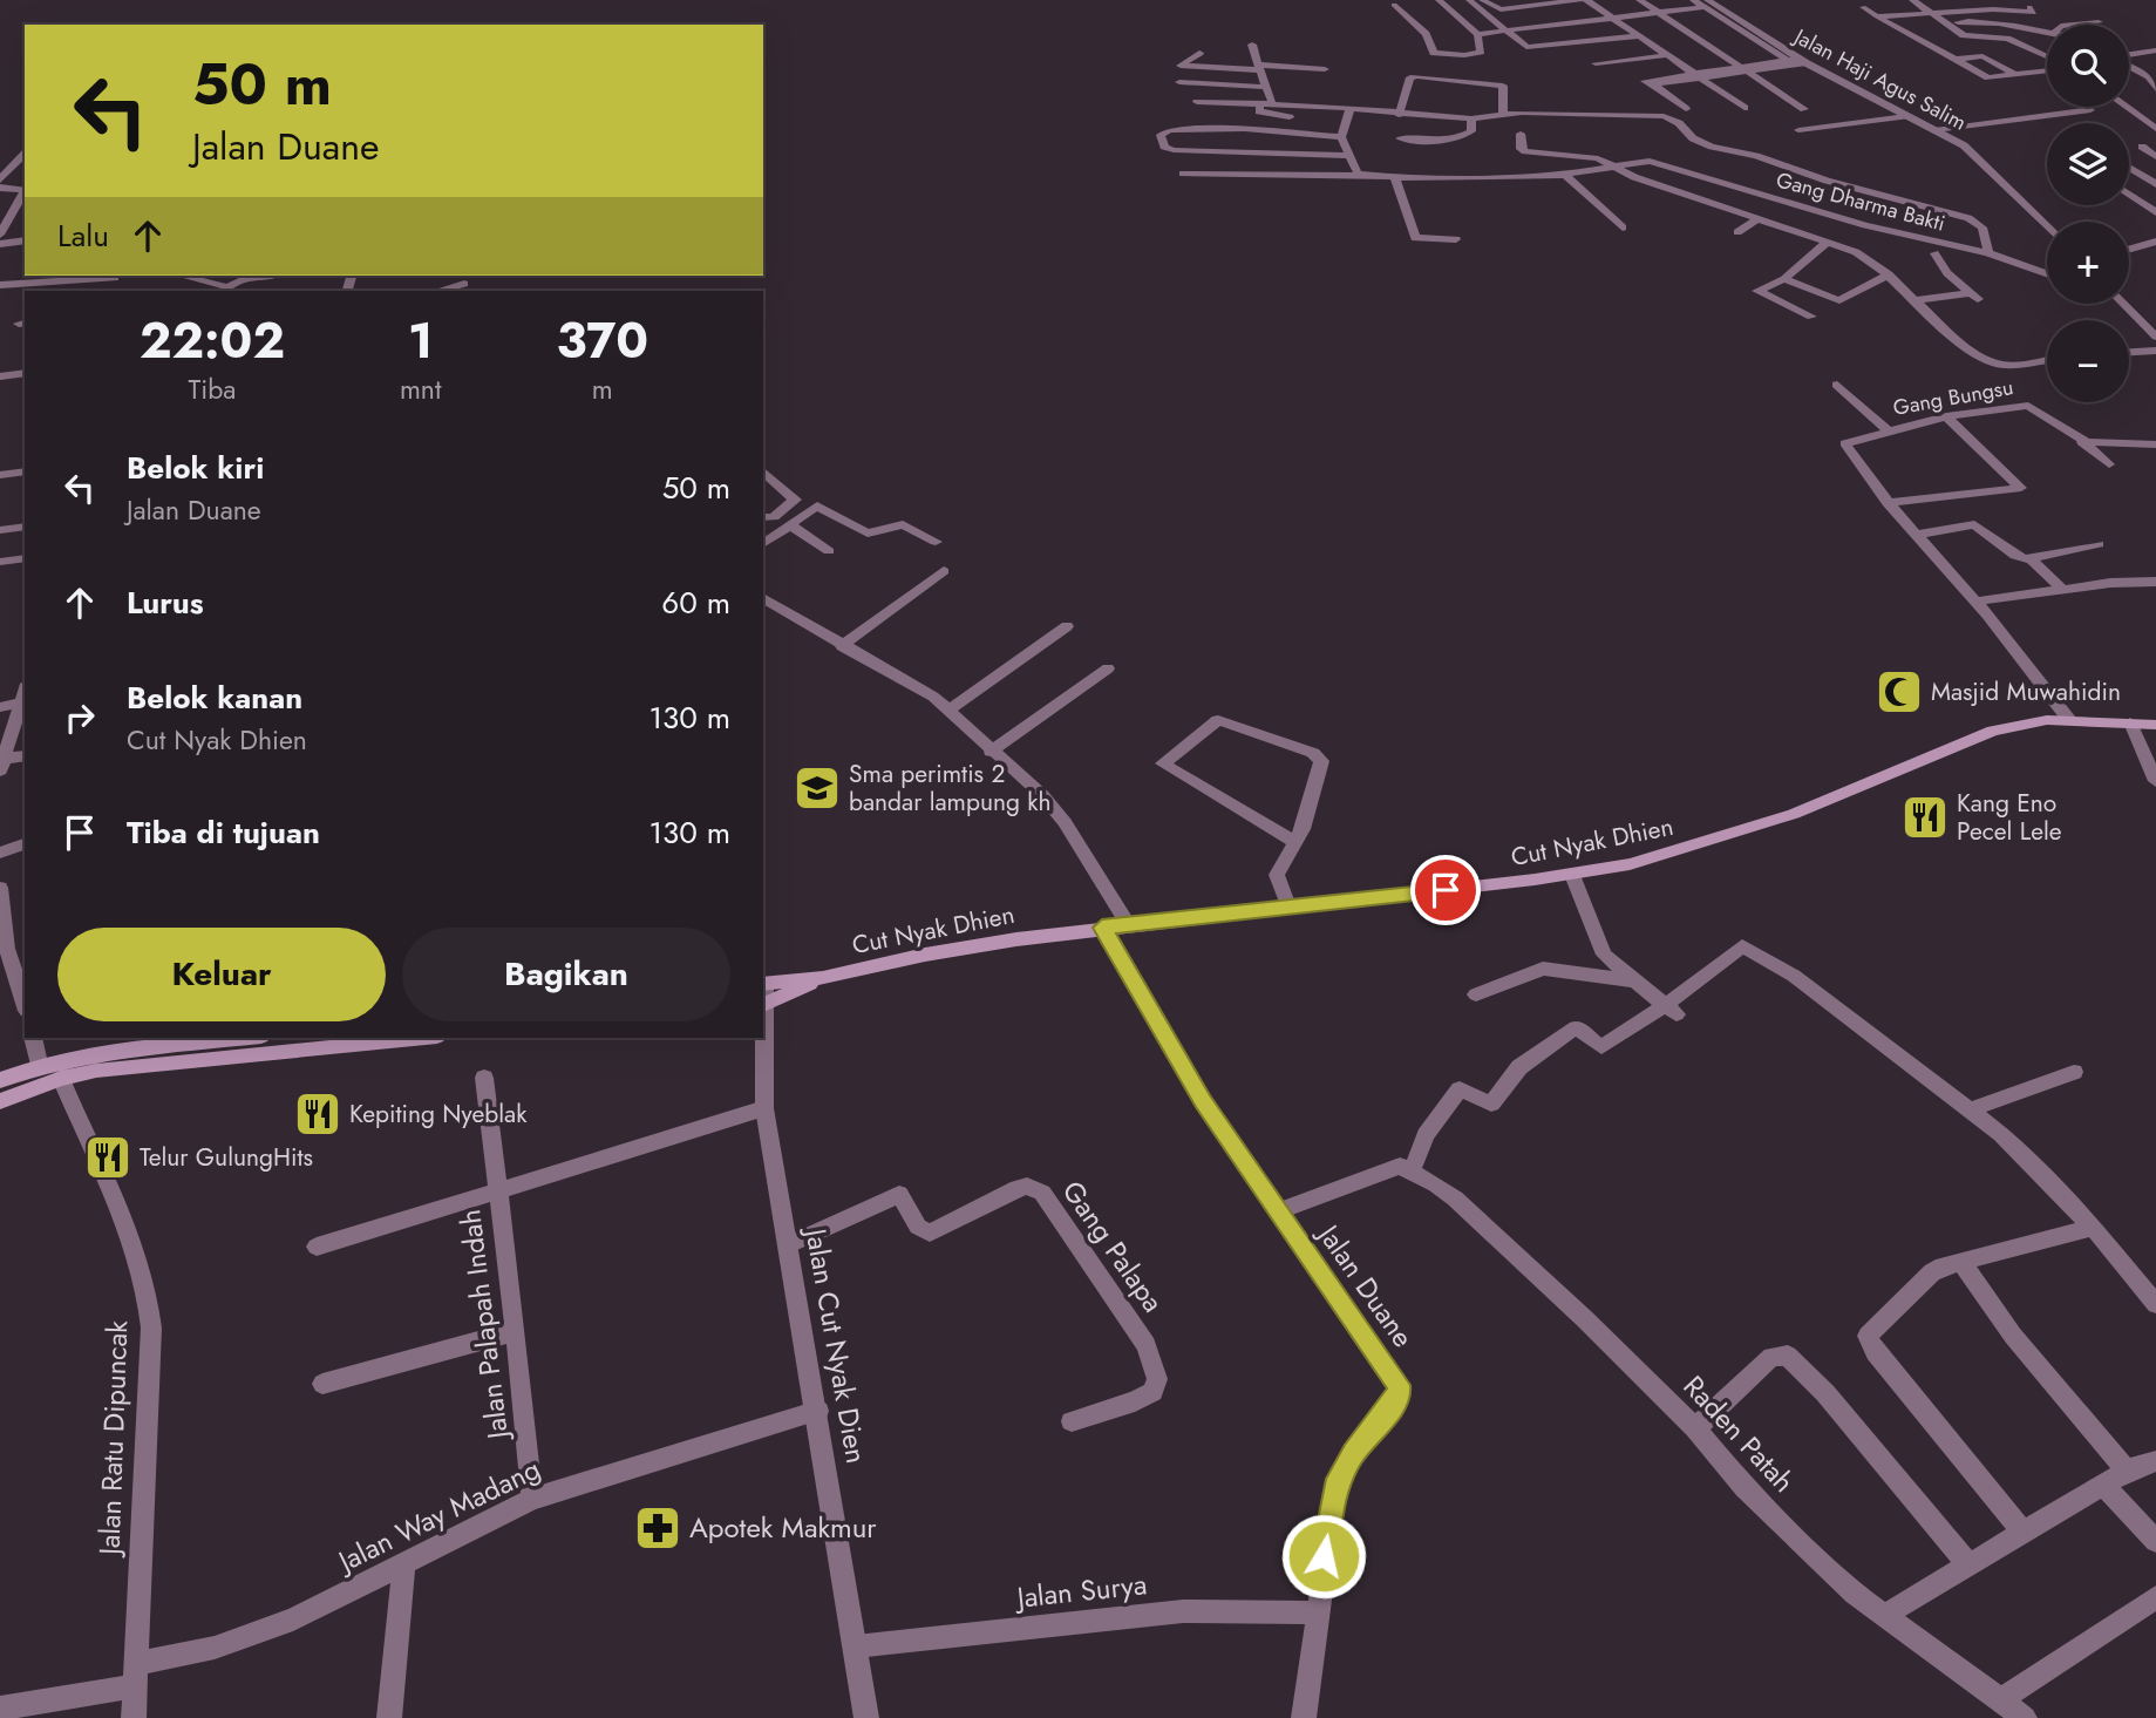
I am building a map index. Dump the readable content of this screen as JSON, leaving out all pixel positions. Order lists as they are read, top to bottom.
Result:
{
  "streets": {
    "main road": ["Cut Nyak Dhien"],
    "street": [
      "Jalan Haji Agus Salim",
      "Gang Dharma Bakti",
      "Gang Bungsu",
      "Gang Palapa",
      "Jalan Duane",
      "Jalan Palapah Indah",
      "Jalan Cut Nyak Dien",
      "Raden Patah",
      "Jalan Ratu Dipuncak",
      "Jalan Way Madang",
      "Jalan Surya"
    ]
  },
  "crossings": [
    ["Cut Nyak Dhien", "Jalan Cut Nyak Dien"],
    ["Gang Palapa", "Jalan Cut Nyak Dien"],
    ["Jalan Duane", "Jalan Surya"],
    ["Jalan Palapah Indah", "Jalan Cut Nyak Dien"],
    ["Jalan Palapah Indah", "Jalan Way Madang"],
    ["Jalan Cut Nyak Dien", "Jalan Way Madang"],
    ["Jalan Cut Nyak Dien", "Jalan Surya"],
    ["Jalan Ratu Dipuncak", "Jalan Way Madang"]
  ],
  "places": {
    "mosque": ["Masjid Muwahidin"],
    "school or university": ["Sma perimtis 2 bandar lampung kh"],
    "restaurant": ["Kang Eno Pecel Lele", "Kepiting Nyeblak", "Telur GulungHits"],
    "pharmacy": ["Apotek Makmur"]
  },
  "page": {
    "map_buttons": ["+", "−"],
    "turn": ["50 m", "Jalan Duane"],
    "then": "Lalu",
    "eta": [
      "22:02",
      "Tiba",
      "1",
      "mnt",
      "370",
      "m"
    ],
    "list": [
      {
        "name": "Belok kiri",
        "note": "Jalan Duane",
        "value": "50 m"
      },
      {
        "name": "Lurus",
        "value": "60 m"
      },
      {
        "name": "Belok kanan",
        "note": "Cut Nyak Dhien",
        "value": "130 m"
      },
      {
        "name": "Tiba di tujuan",
        "value": "130 m"
      }
    ],
    "buttons": ["Keluar", "Bagikan"]
  }
}
